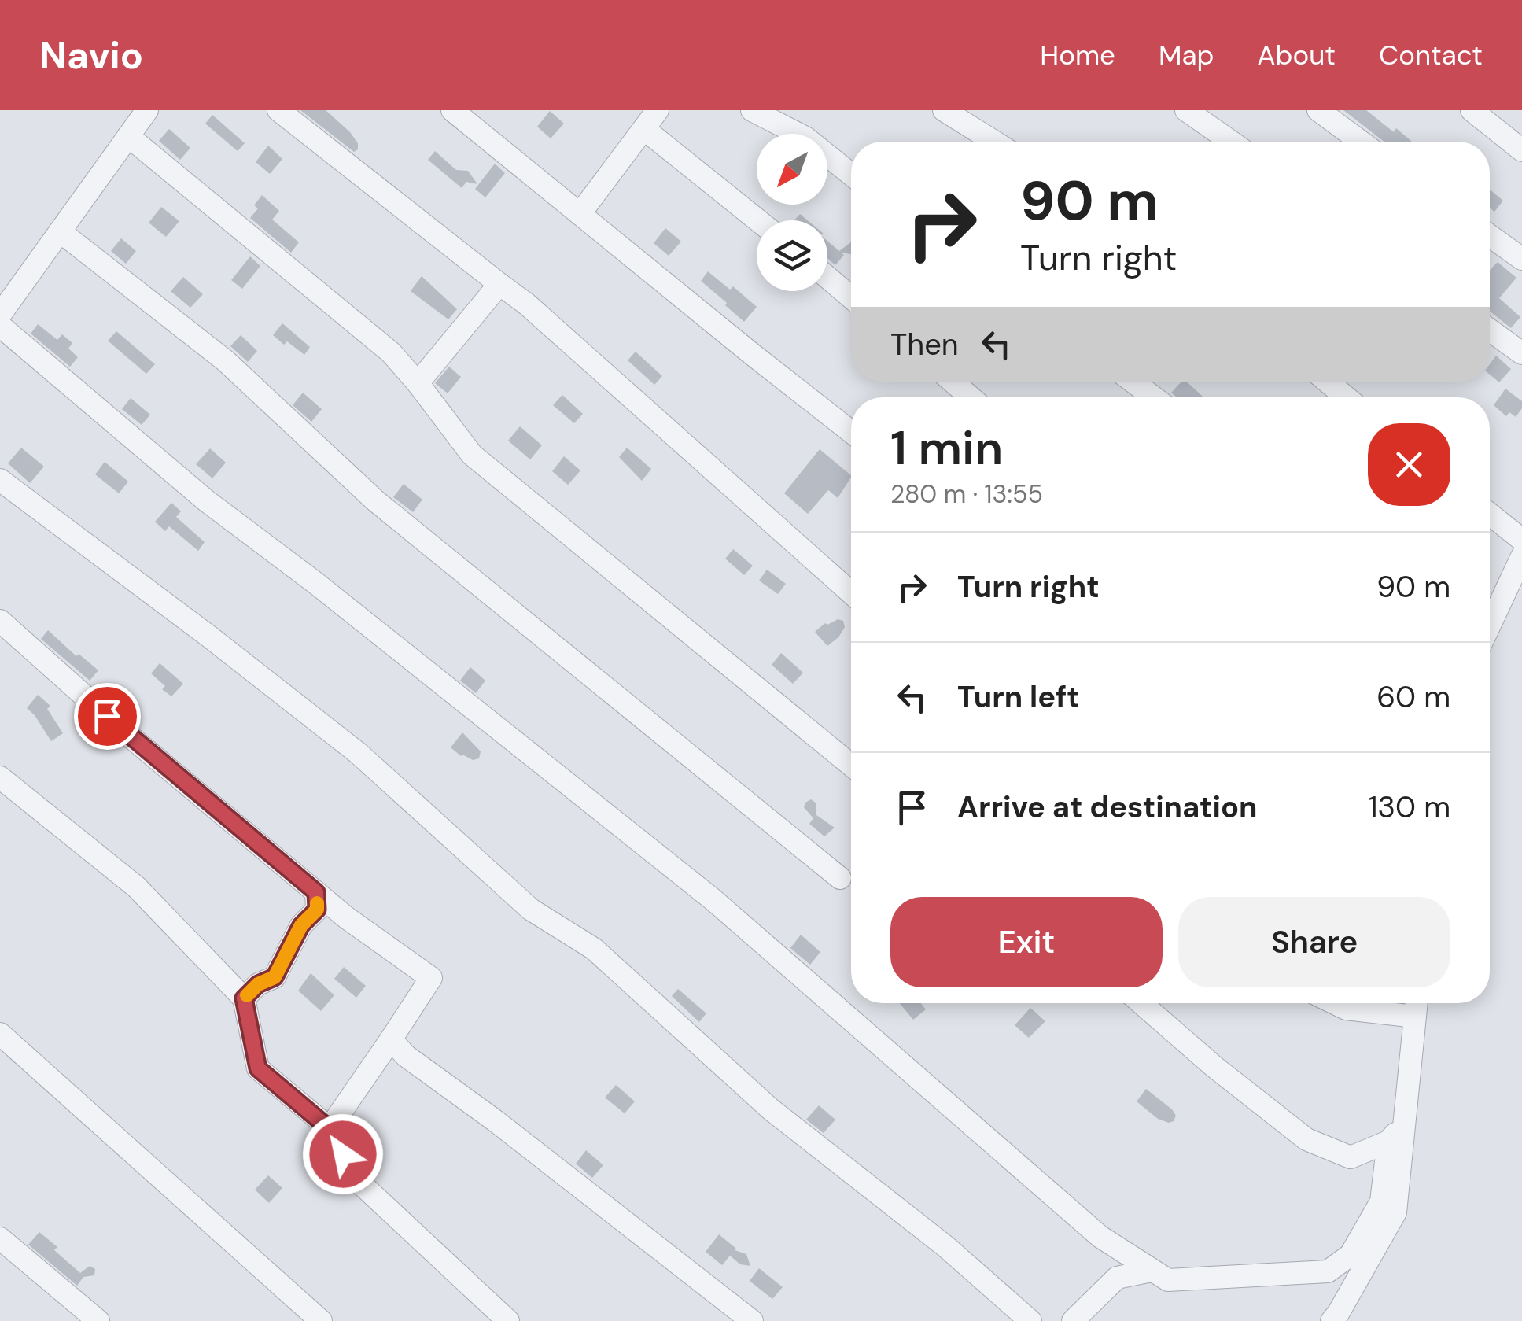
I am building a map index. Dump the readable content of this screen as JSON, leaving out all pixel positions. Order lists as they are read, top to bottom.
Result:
{
  "north": "bottom left",
  "page": {
    "header": "Navio",
    "nav": [
      "Home",
      "Map",
      "About",
      "Contact"
    ],
    "turn": ["90 m", "Turn right"],
    "then": "Then",
    "heading": ["1 min", "280 m · 13:55"],
    "list": [
      {
        "name": "Turn right",
        "value": "90 m"
      },
      {
        "name": "Turn left",
        "value": "60 m"
      },
      {
        "name": "Arrive at destination",
        "value": "130 m"
      }
    ],
    "buttons": ["Exit", "Share"]
  }
}
